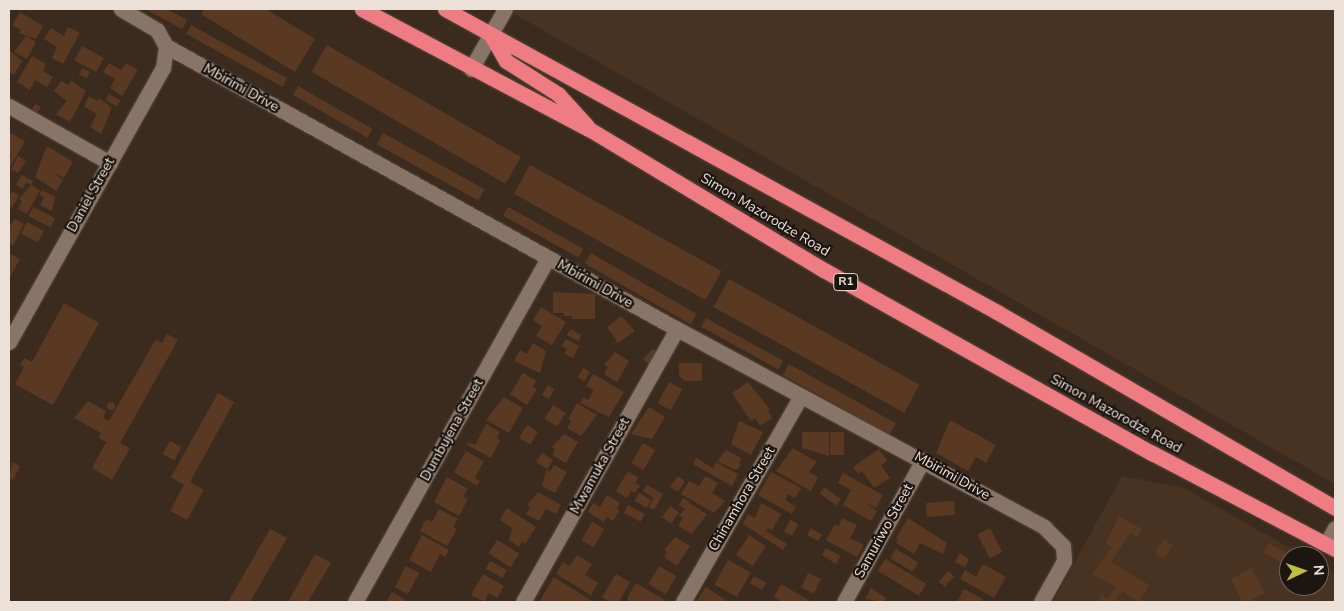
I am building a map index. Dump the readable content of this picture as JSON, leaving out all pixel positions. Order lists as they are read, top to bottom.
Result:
{
  "streets": {
    "highway": ["Simon Mazorodze Road", "R1"],
    "street": [
      "Mbirimi Drive",
      "Daniel Street",
      "Dumbujena Street",
      "Mwamuka Street",
      "Chinamhora Street",
      "Samuriwo Street"
    ]
  },
  "crossings": [
    ["Mbirimi Drive", "Daniel Street"],
    ["Mbirimi Drive", "Dumbujena Street"],
    ["Mbirimi Drive", "Mwamuka Street"],
    ["Mbirimi Drive", "Chinamhora Street"],
    ["Mbirimi Drive", "Samuriwo Street"]
  ],
  "north": "right"
}
